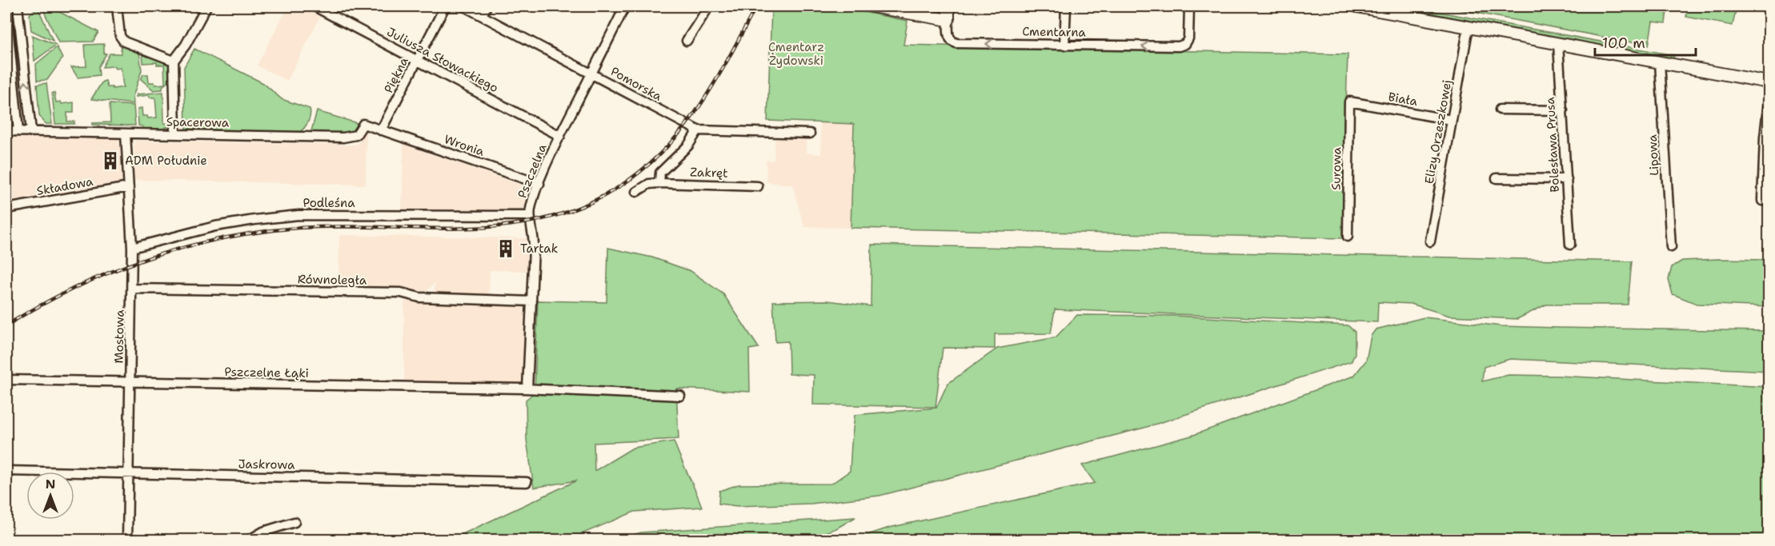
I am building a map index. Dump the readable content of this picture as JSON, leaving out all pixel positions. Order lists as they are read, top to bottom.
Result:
{
  "streets": {
    "main road": ["Cmentarna"],
    "street": [
      "Juliusza Słowackiego",
      "Piękna",
      "Pomorska",
      "Biała",
      "Spacerowa",
      "Elizy Orzeszkowej",
      "Bolesława Prusa",
      "Wronia",
      "Lipowa",
      "Surowa",
      "Pszczelna",
      "Zakręt",
      "Składowa",
      "Podleśna",
      "Równoległa",
      "Mostowa",
      "Pszczelne Łąki",
      "Jaskrowa"
    ]
  },
  "crossings": [
    ["Juliusza Słowackiego", "Piękna"],
    ["Juliusza Słowackiego", "Pszczelna"],
    ["Piękna", "Spacerowa"],
    ["Piękna", "Wronia"],
    ["Pomorska", "Pszczelna"],
    ["Pomorska", "Zakręt"],
    ["Biała", "Elizy Orzeszkowej"],
    ["Biała", "Surowa"],
    ["Spacerowa", "Wronia"],
    ["Spacerowa", "Mostowa"],
    ["Wronia", "Pszczelna"],
    ["Pszczelna", "Podleśna"],
    ["Pszczelna", "Równoległa"],
    ["Pszczelna", "Pszczelne Łąki"],
    ["Składowa", "Mostowa"],
    ["Podleśna", "Mostowa"],
    ["Równoległa", "Mostowa"],
    ["Mostowa", "Pszczelne Łąki"],
    ["Mostowa", "Jaskrowa"]
  ],
  "one_way": ["Cmentarna"],
  "parks": ["Cmentarz Żydowski"],
  "places": {
    "building": ["ADM Południe", "Tartak"]
  },
  "scale_bar": "100 m",
  "north": "top"
}
